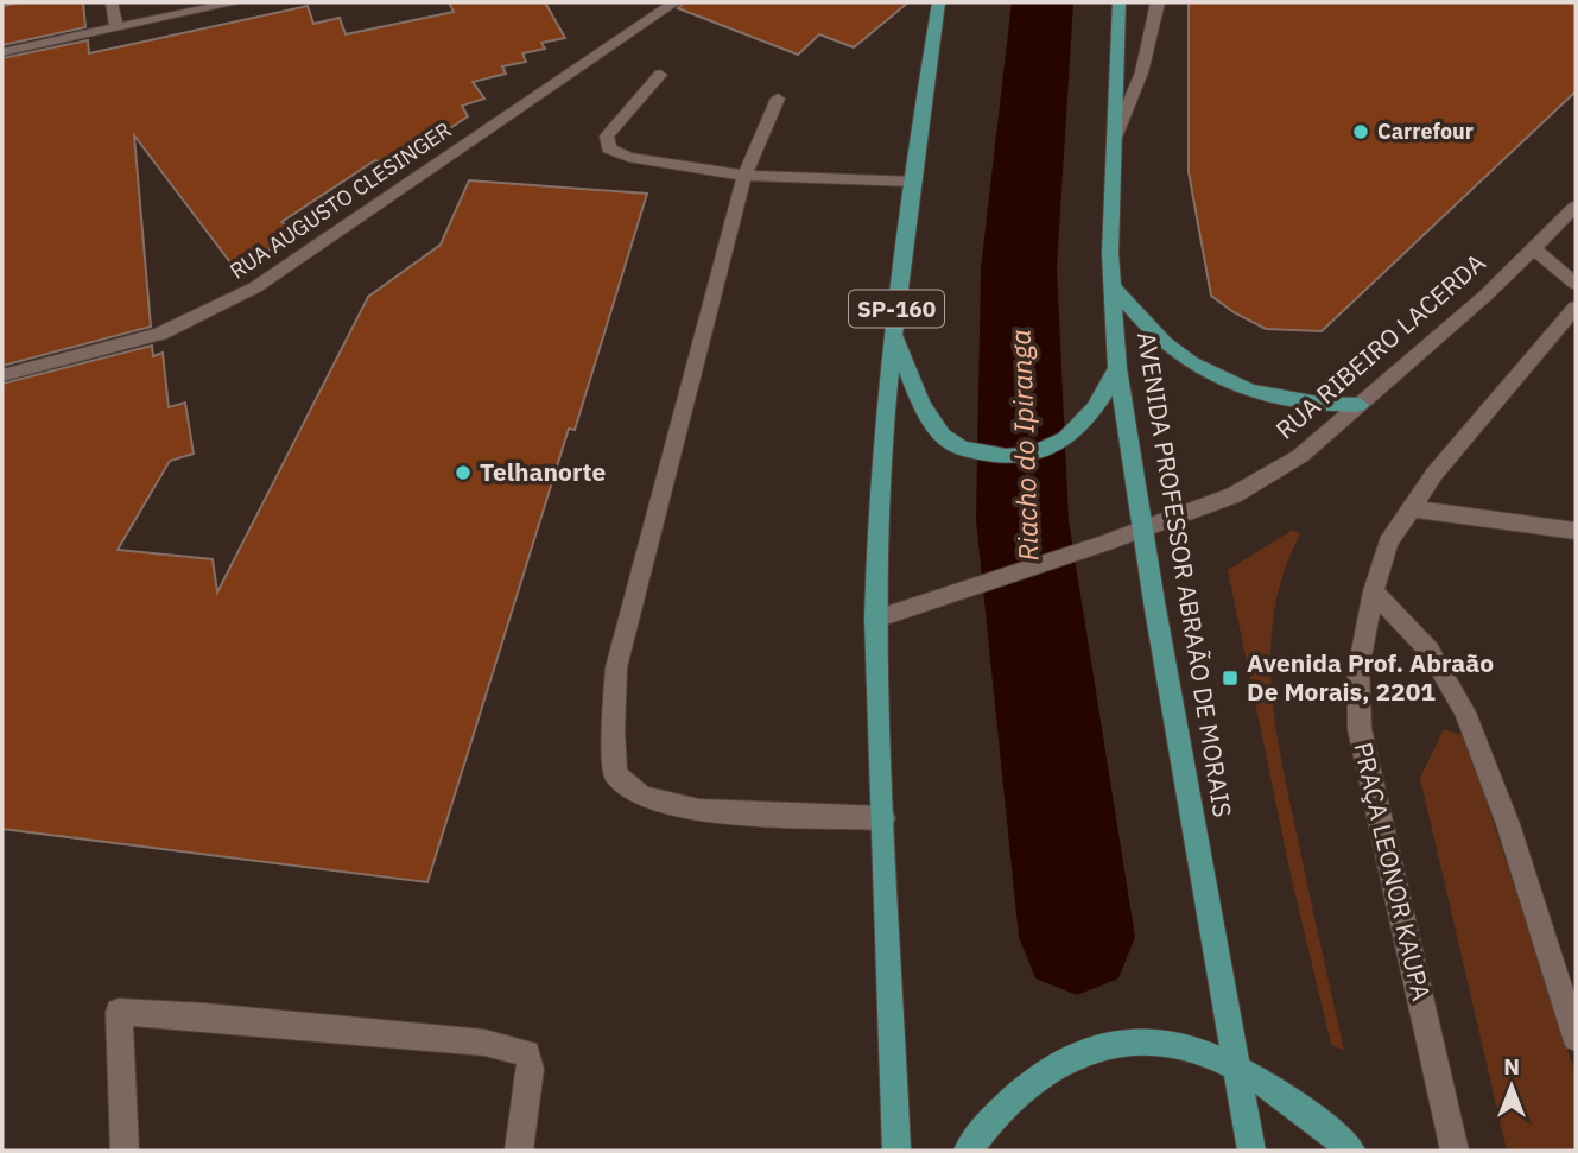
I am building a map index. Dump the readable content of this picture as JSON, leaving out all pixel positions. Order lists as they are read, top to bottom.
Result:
{
  "streets": {
    "main road": ["SP-160", "AVENIDA PROFESSOR ABRAÃO DE MORAIS"],
    "street": ["RUA AUGUSTO CLESINGER", "RUA RIBEIRO LACERDA", "PRAÇA LEONOR KAUPA"]
  },
  "crossings": [
    ["SP-160", "RUA RIBEIRO LACERDA"],
    ["RUA RIBEIRO LACERDA", "AVENIDA PROFESSOR ABRAÃO DE MORAIS"]
  ],
  "water": ["Riacho do Ipiranga"],
  "places": {
    "other": ["Carrefour", "Telhanorte"],
    "transit": ["Avenida Prof. Abraão De Morais, 2201"]
  },
  "north": "top"
}
